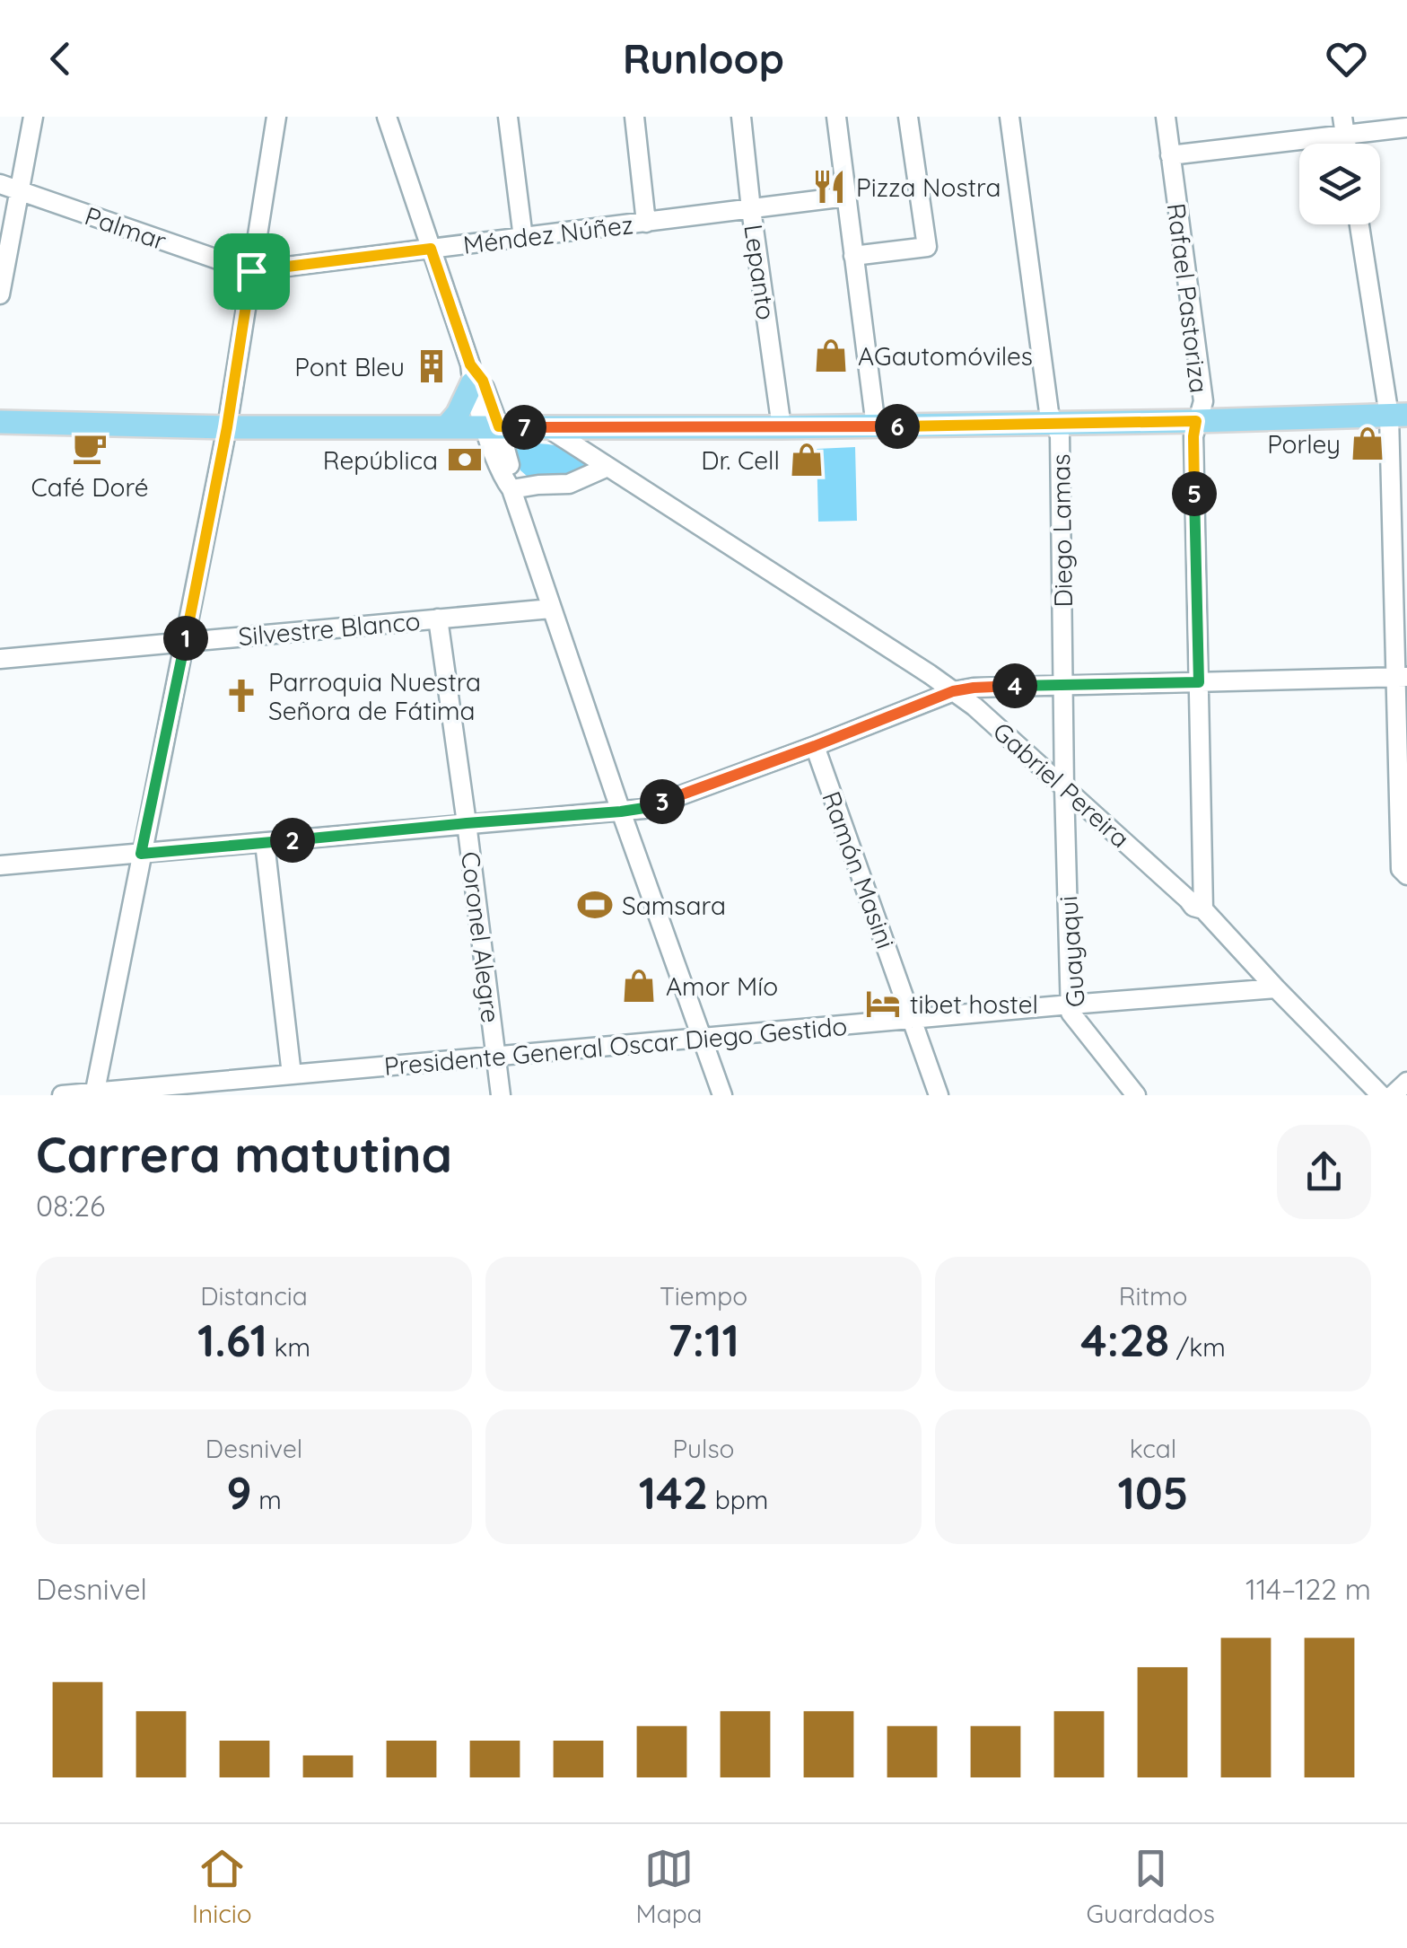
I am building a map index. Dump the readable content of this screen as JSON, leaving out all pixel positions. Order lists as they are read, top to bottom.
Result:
{
  "streets": {
    "street": [
      "Palmar",
      "Méndez Núñez",
      "Lepanto",
      "Rafael Pastoriza",
      "Diego Lamas",
      "Silvestre Blanco",
      "Gabriel Pereira",
      "Ramón Masini",
      "Coronel Alegre",
      "Guayaqui",
      "Presidente General Oscar Diego Gestido"
    ]
  },
  "crossings": [
    ["Palmar", "Méndez Núñez"],
    ["Méndez Núñez", "Lepanto"],
    ["Rafael Pastoriza", "Gabriel Pereira"],
    ["Diego Lamas", "Gabriel Pereira"],
    ["Diego Lamas", "Guayaqui"],
    ["Silvestre Blanco", "Coronel Alegre"],
    ["Gabriel Pereira", "Guayaqui"],
    ["Gabriel Pereira", "Presidente General Oscar Diego Gestido"],
    ["Ramón Masini", "Presidente General Oscar Diego Gestido"],
    ["Coronel Alegre", "Presidente General Oscar Diego Gestido"],
    ["Guayaqui", "Presidente General Oscar Diego Gestido"]
  ],
  "places": {
    "restaurant": ["Pizza Nostra"],
    "shop": [
      "AGautomóviles",
      "Porley",
      "Dr. Cell",
      "Amor Mío"
    ],
    "building": ["Pont Bleu"],
    "cafe": ["Café Doré"],
    "bank": ["República"],
    "church": ["Parroquia Nuestra Señora de Fátima"],
    "sports": ["Samsara"],
    "hotel": ["tibet hostel"]
  },
  "page": {
    "header": "Runloop",
    "pins": [
      "6",
      "7",
      "5",
      "1",
      "4",
      "3",
      "2"
    ],
    "heading": ["Carrera matutina", "08:26"],
    "stats": [
      ["Distancia", "1.61 km"],
      ["Tiempo", "7:11"],
      ["Ritmo", "4:28 /km"],
      ["Desnivel", "9 m"],
      ["Pulso", "142 bpm"],
      ["kcal", "105"]
    ],
    "chart": ["Desnivel", "114–122 m"],
    "tabs": ["Inicio", "Mapa", "Guardados"]
  }
}
